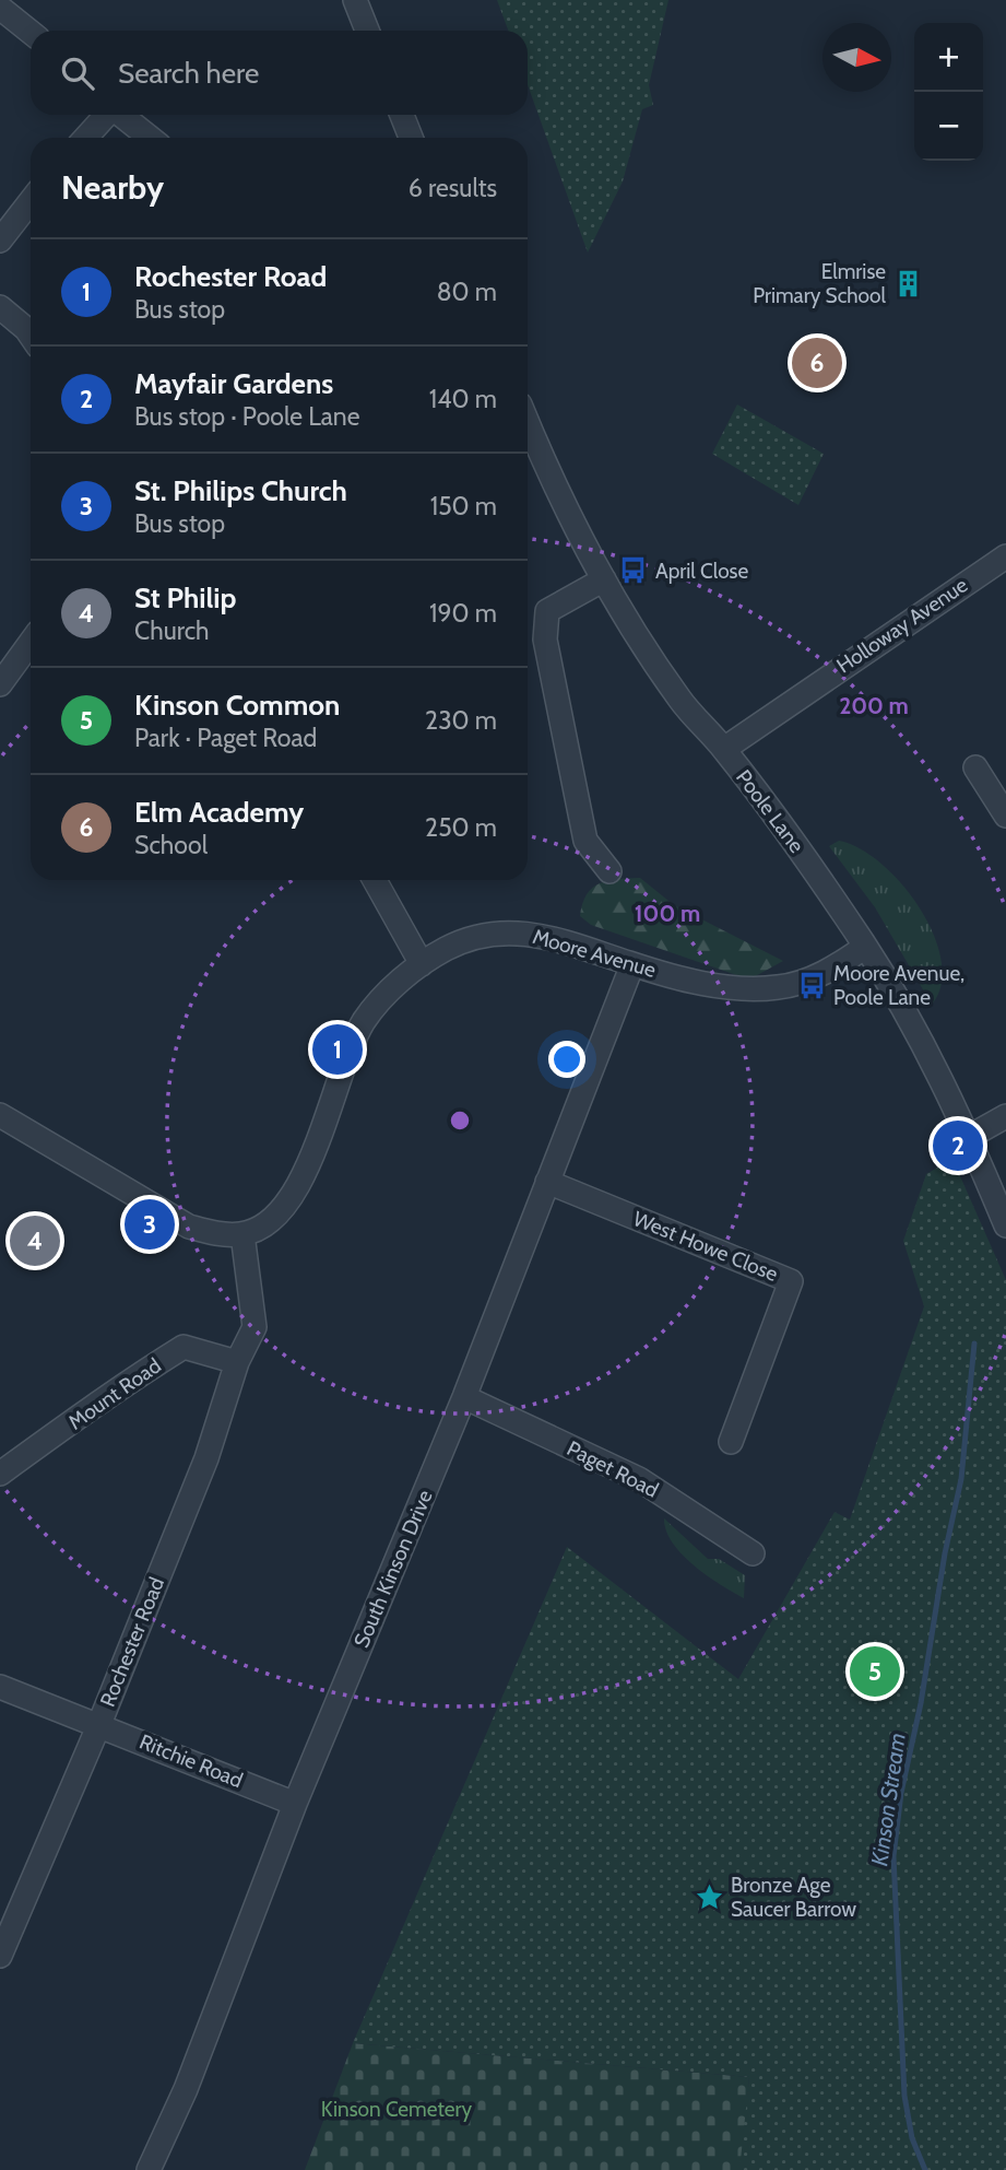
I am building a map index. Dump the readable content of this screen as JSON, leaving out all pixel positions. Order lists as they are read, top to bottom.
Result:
{
  "streets": {
    "street": [
      "Holloway Avenue",
      "Poole Lane",
      "Moore Avenue",
      "West Howe Close",
      "Mount Road",
      "Paget Road",
      "South Kinson Drive",
      "Rochester Road",
      "Ritchie Road"
    ]
  },
  "crossings": [
    ["Holloway Avenue", "Poole Lane"],
    ["Poole Lane", "Moore Avenue"],
    ["Moore Avenue", "South Kinson Drive"],
    ["Moore Avenue", "Rochester Road"],
    ["West Howe Close", "South Kinson Drive"],
    ["Mount Road", "Rochester Road"],
    ["Paget Road", "South Kinson Drive"],
    ["South Kinson Drive", "Ritchie Road"],
    ["Rochester Road", "Ritchie Road"]
  ],
  "water": ["Kinson Stream"],
  "parks": ["Kinson Cemetery"],
  "places": {
    "building": ["Elmrise Primary School"],
    "bus stop": ["April Close", "Moore Avenue, Poole Lane"],
    "place": ["Bronze Age Saucer Barrow"]
  },
  "north": "right",
  "page": {
    "map_buttons": ["+", "−"],
    "search": "Search here",
    "heading": ["Nearby", "6 results"],
    "list": [
      {
        "mark": "1",
        "name": "Rochester Road",
        "note": "Bus stop",
        "value": "80 m"
      },
      {
        "mark": "2",
        "name": "Mayfair Gardens",
        "note": "Bus stop · Poole Lane",
        "value": "140 m"
      },
      {
        "mark": "3",
        "name": "St. Philips Church",
        "note": "Bus stop",
        "value": "150 m"
      },
      {
        "mark": "4",
        "name": "St Philip",
        "note": "Church",
        "value": "190 m"
      },
      {
        "mark": "5",
        "name": "Kinson Common",
        "note": "Park · Paget Road",
        "value": "230 m"
      },
      {
        "mark": "6",
        "name": "Elm Academy",
        "note": "School",
        "value": "250 m"
      }
    ],
    "pins": [
      "6",
      "1",
      "2",
      "3",
      "4",
      "5"
    ]
  },
  "rings": ["200 m", "100 m"]
}
